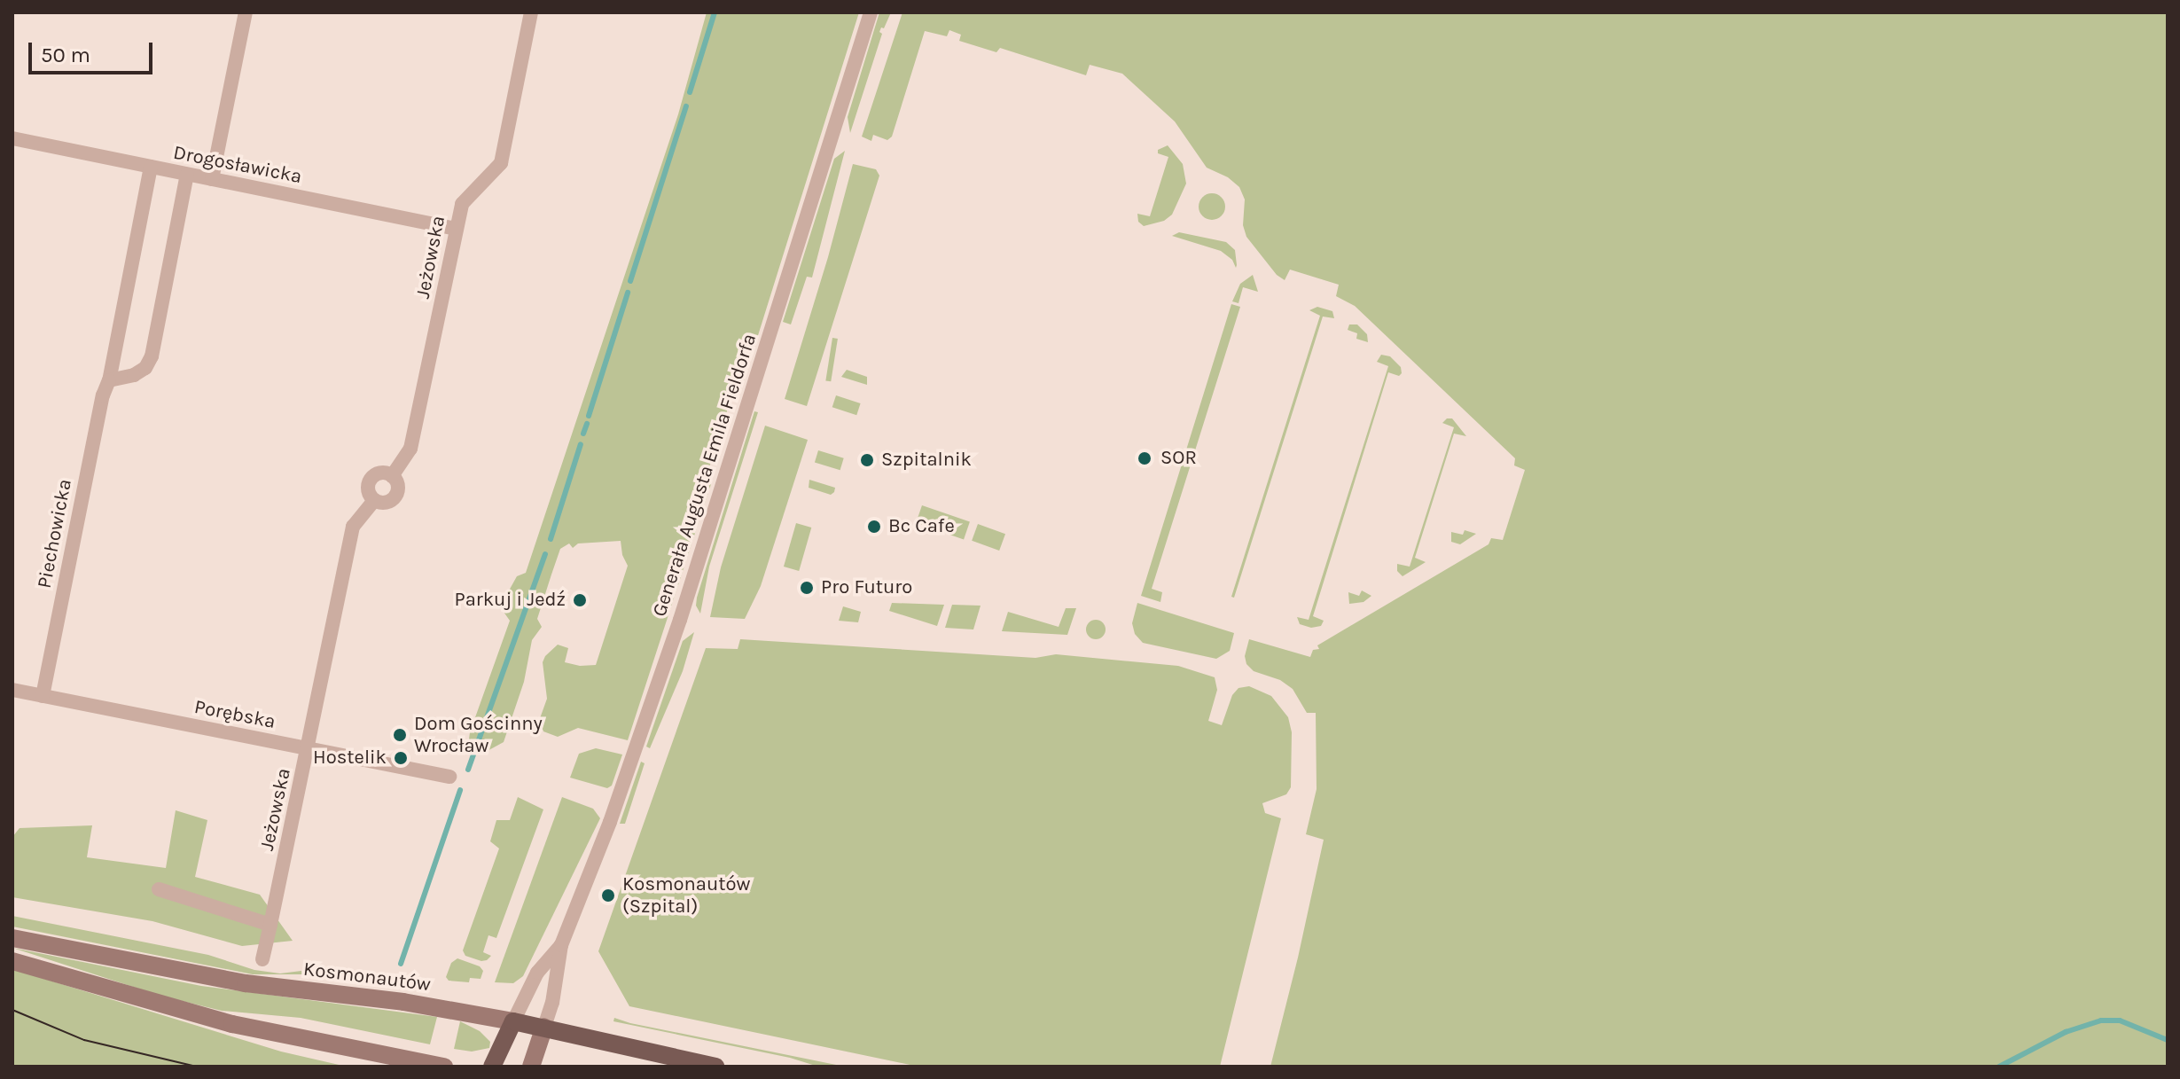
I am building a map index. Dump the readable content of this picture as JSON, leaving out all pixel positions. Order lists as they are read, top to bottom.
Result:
{
  "streets": {
    "main road": ["Kosmonautów"],
    "street": [
      "Drogosławicka",
      "Jeżowska",
      "Generała Augusta Emila Fieldorfa",
      "Piechowicka",
      "Porębska"
    ]
  },
  "crossings": [
    ["Drogosławicka", "Jeżowska"],
    ["Drogosławicka", "Piechowicka"],
    ["Jeżowska", "Porębska"],
    ["Generała Augusta Emila Fieldorfa", "Kosmonautów"],
    ["Piechowicka", "Porębska"]
  ],
  "places": [
    "SOR",
    "Szpitalnik",
    "Bc Cafe",
    "Pro Futuro",
    "Parkuj i Jedź",
    "Dom Gościnny Wrocław",
    "Hostelik",
    "Kosmonautów (Szpital)"
  ],
  "scale_bar": "50 m"
}
